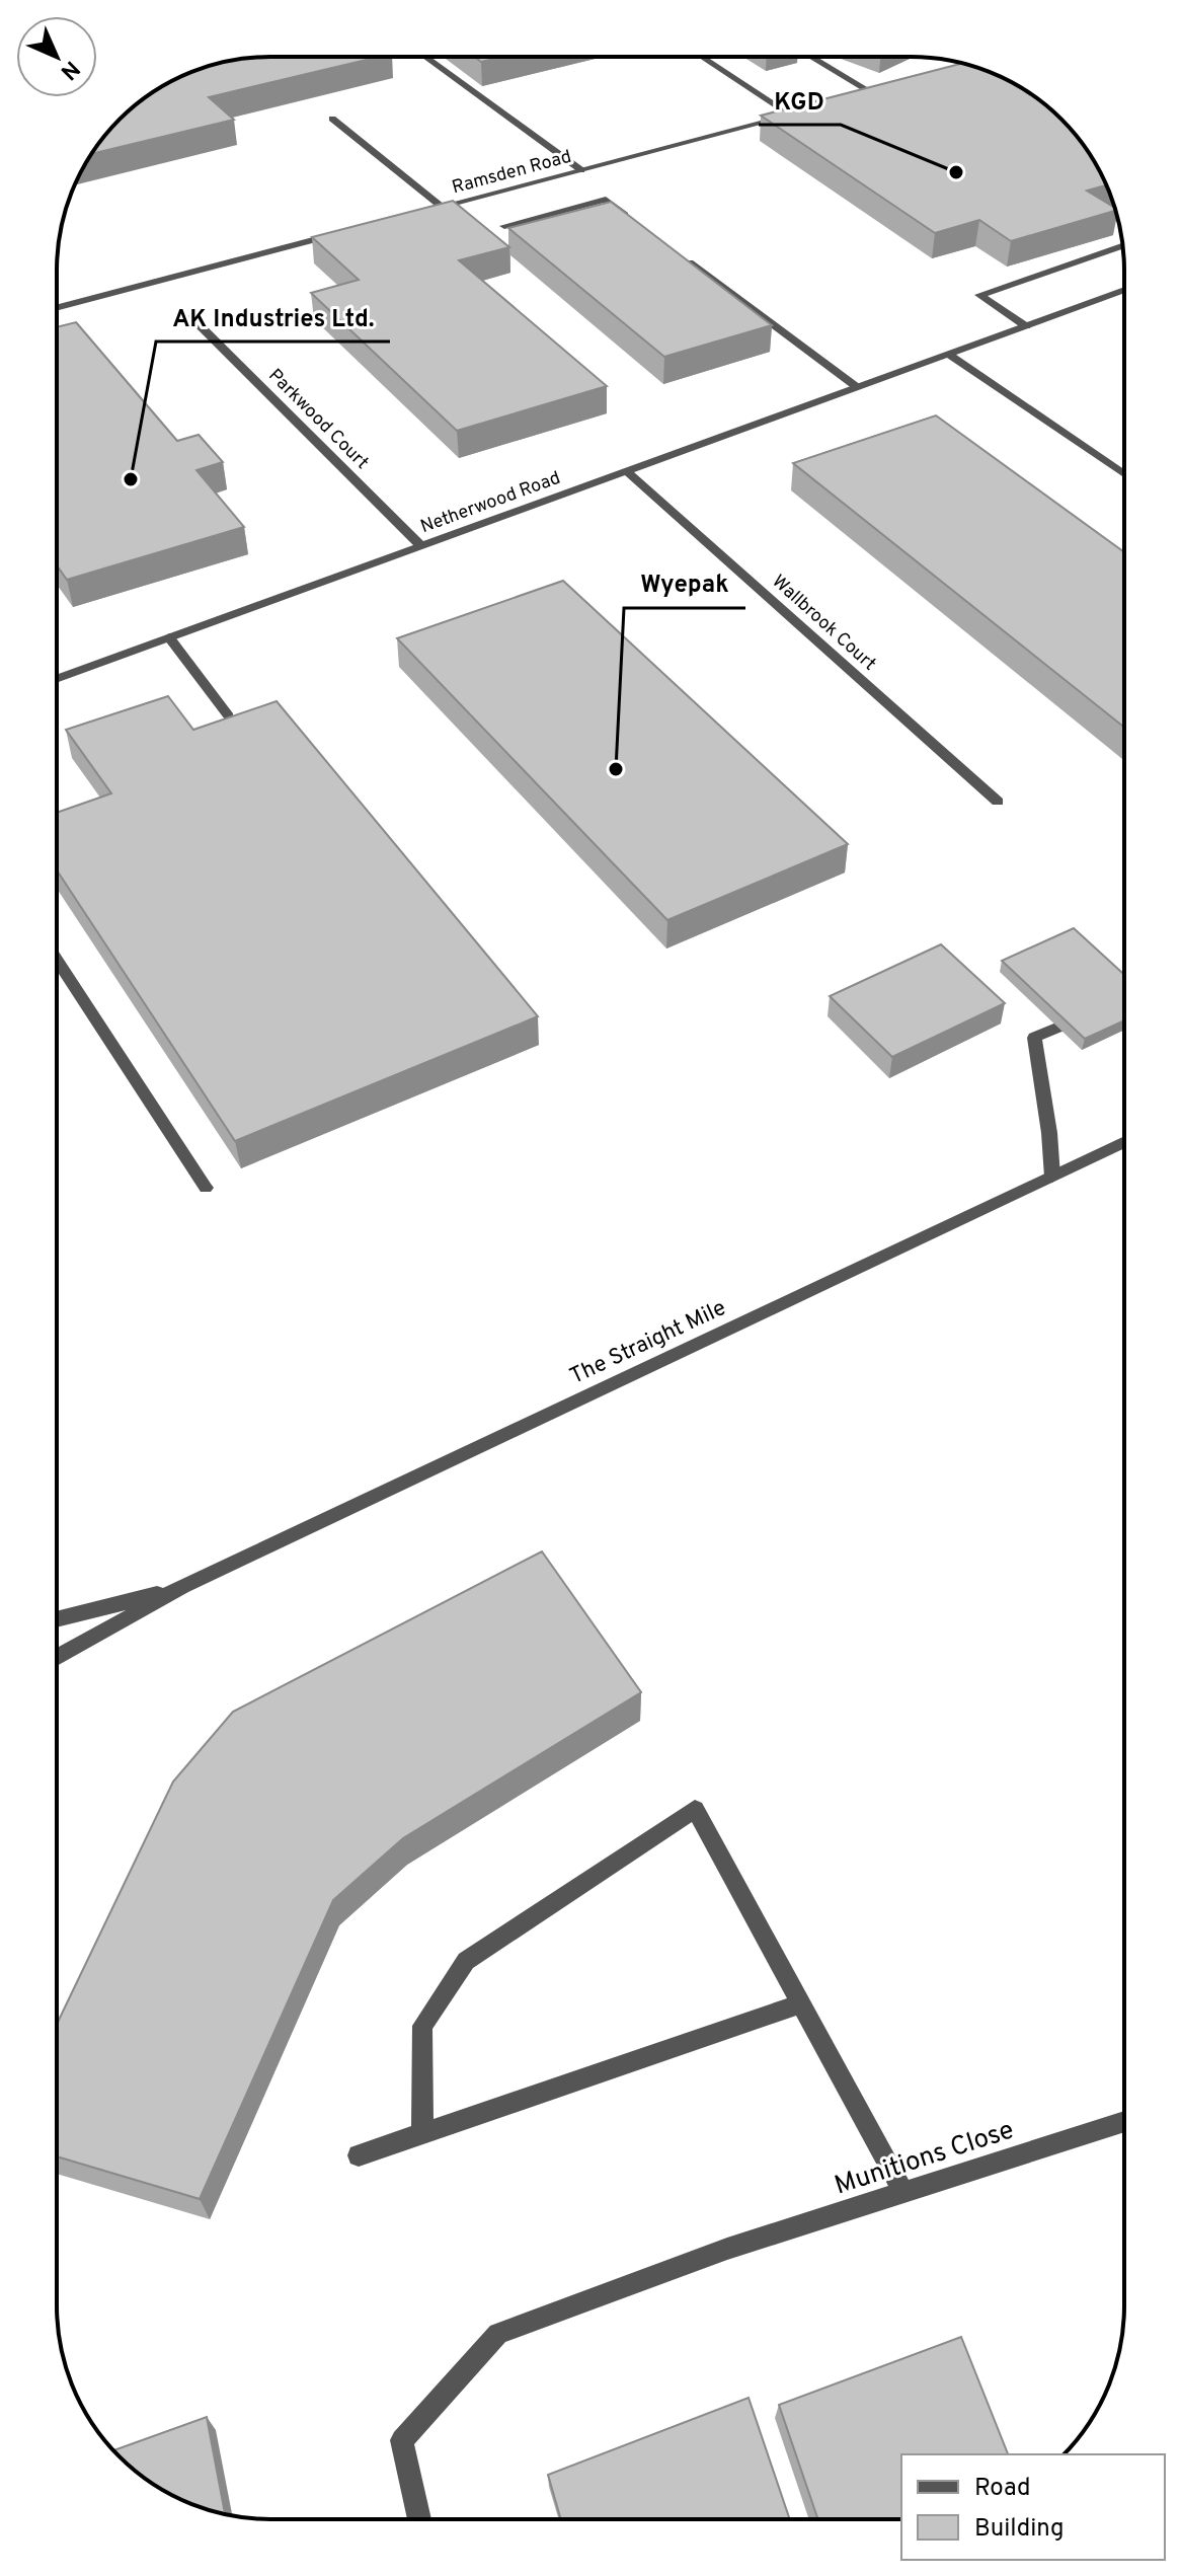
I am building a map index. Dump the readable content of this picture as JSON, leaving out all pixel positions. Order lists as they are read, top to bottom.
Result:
{
  "streets": {
    "street": [
      "Ramsden Road",
      "Parkwood Court",
      "Netherwood Road",
      "Wallbrook Court",
      "The Straight Mile",
      "Munitions Close"
    ]
  },
  "crossings": [
    ["Parkwood Court", "Netherwood Road"],
    ["Netherwood Road", "Wallbrook Court"]
  ],
  "places": ["KGD", "AK Industries Ltd.", "Wyepak"],
  "legend": ["Road", "Building"],
  "north": "bottom right"
}
